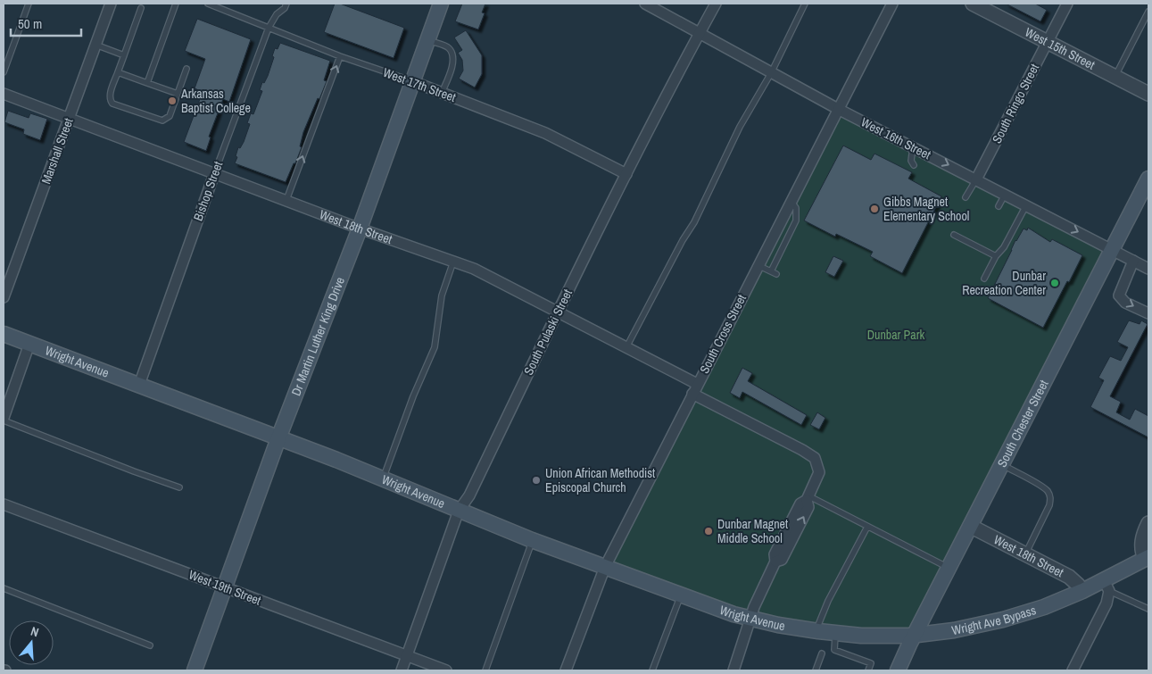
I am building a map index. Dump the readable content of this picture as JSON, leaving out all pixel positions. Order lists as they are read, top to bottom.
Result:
{
  "streets": {
    "main road": [
      "Dr Martin Luther King Drive",
      "Wright Avenue",
      "South Chester Street",
      "Wright Ave Bypass"
    ],
    "street": [
      "West 15th Street",
      "West 17th Street",
      "South Ringo Street",
      "West 16th Street",
      "Marshall Street",
      "Bishop Street",
      "West 18th Street",
      "South Pulaski Street",
      "South Cross Street",
      "West 19th Street"
    ]
  },
  "crossings": [
    ["West 15th Street", "South Ringo Street"],
    ["West 17th Street", "Bishop Street"],
    ["West 17th Street", "South Pulaski Street"],
    ["West 17th Street", "Dr Martin Luther King Drive"],
    ["South Ringo Street", "West 16th Street"],
    ["West 16th Street", "South Pulaski Street"],
    ["West 16th Street", "South Cross Street"],
    ["West 16th Street", "South Chester Street"],
    ["Marshall Street", "West 18th Street"],
    ["Bishop Street", "West 18th Street"],
    ["Bishop Street", "Wright Avenue"],
    ["West 18th Street", "South Pulaski Street"],
    ["West 18th Street", "South Cross Street"],
    ["West 18th Street", "Dr Martin Luther King Drive"],
    ["West 18th Street", "Wright Avenue"],
    ["West 18th Street", "South Chester Street"],
    ["West 18th Street", "Wright Ave Bypass"],
    ["South Pulaski Street", "Wright Avenue"],
    ["South Pulaski Street", "West 19th Street"],
    ["South Cross Street", "Wright Avenue"],
    ["Dr Martin Luther King Drive", "Wright Avenue"],
    ["Dr Martin Luther King Drive", "West 19th Street"],
    ["Wright Avenue", "Wright Ave Bypass"],
    ["South Chester Street", "Wright Ave Bypass"]
  ],
  "parks": ["Dunbar Park"],
  "places": [
    "Arkansas Baptist College",
    "Gibbs Magnet Elementary School",
    "Dunbar Recreation Center",
    "Union African Methodist Episcopal Church",
    "Dunbar Magnet Middle School"
  ],
  "scale_bar": "50 m",
  "north": "top"
}
